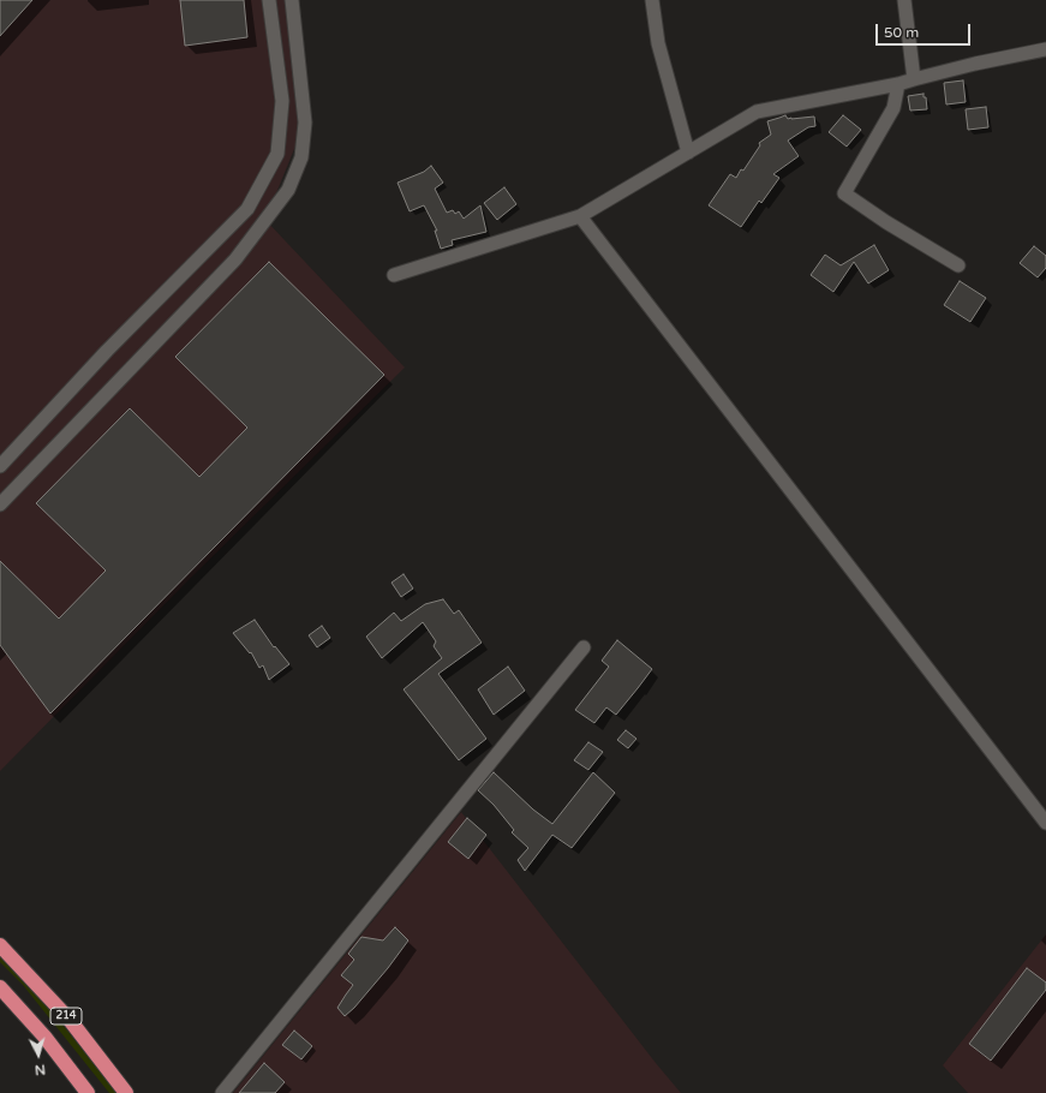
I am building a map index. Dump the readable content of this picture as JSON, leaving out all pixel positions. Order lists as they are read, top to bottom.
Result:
{
  "streets": {
    "highway": ["214"]
  },
  "scale_bar": "50 m",
  "north": "bottom"
}
